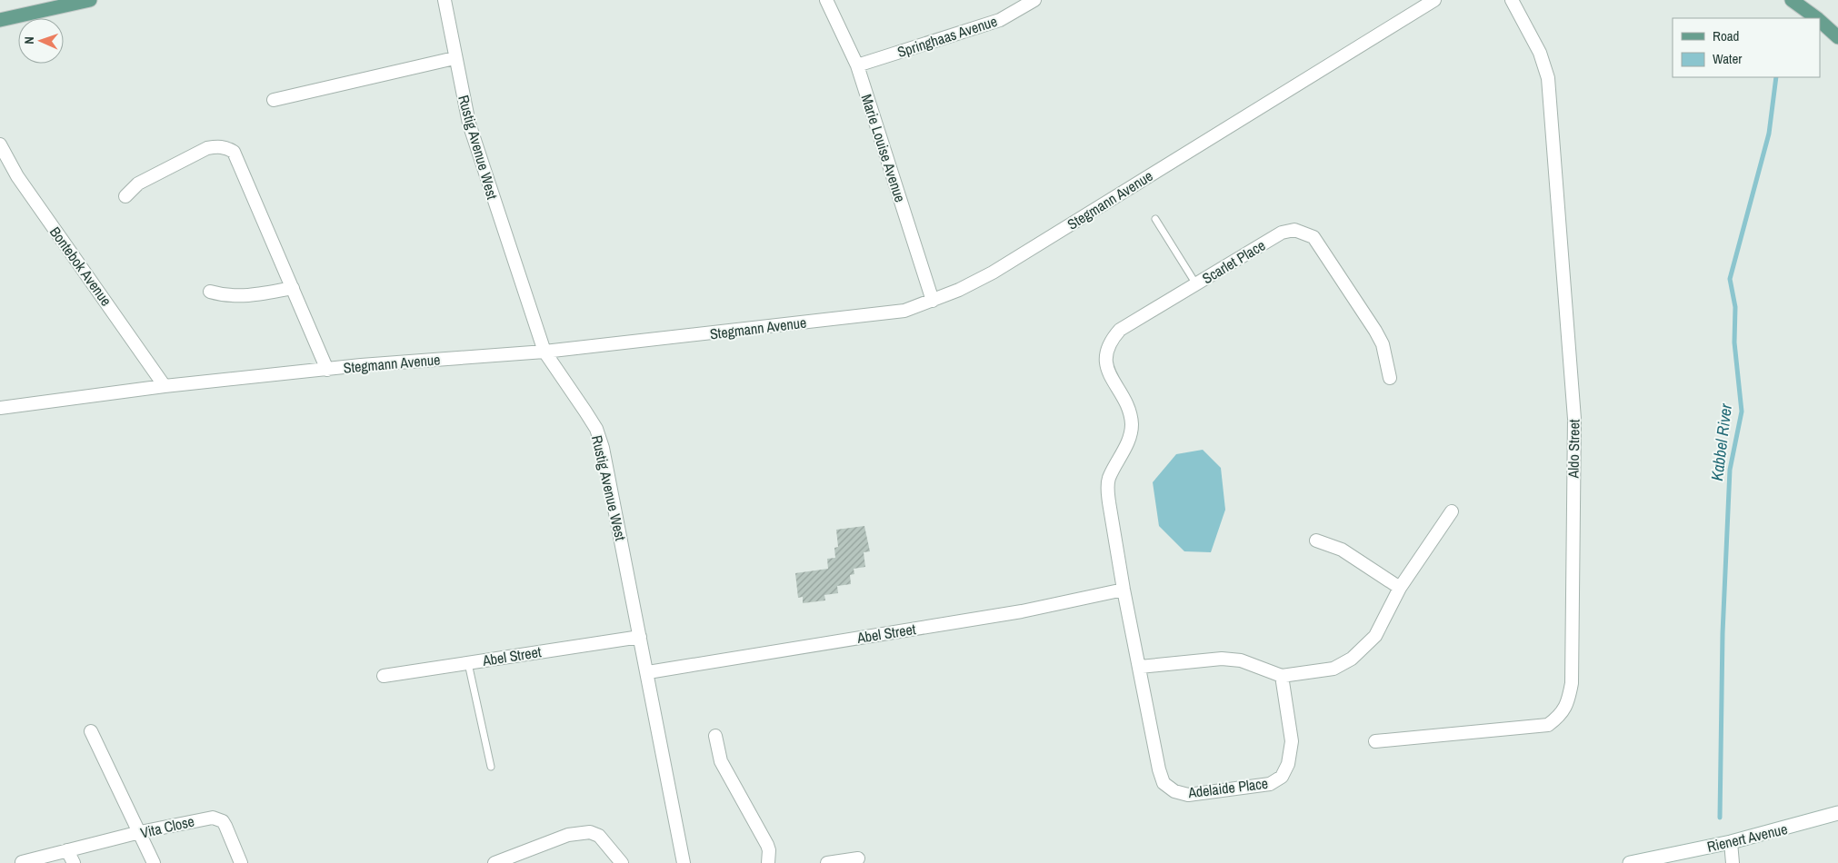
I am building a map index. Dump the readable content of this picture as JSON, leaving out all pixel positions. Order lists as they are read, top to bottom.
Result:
{
  "streets": {
    "street": [
      "Springhaas Avenue",
      "Rustig Avenue West",
      "Marie Louise Avenue",
      "Stegmann Avenue",
      "Scarlet Place",
      "Bontebok Avenue",
      "Aldo Street",
      "Abel Street",
      "Adelaide Place",
      "Vita Close",
      "Rienert Avenue"
    ]
  },
  "crossings": [
    ["Springhaas Avenue", "Marie Louise Avenue"],
    ["Rustig Avenue West", "Stegmann Avenue"],
    ["Rustig Avenue West", "Abel Street"],
    ["Marie Louise Avenue", "Stegmann Avenue"],
    ["Stegmann Avenue", "Bontebok Avenue"],
    ["Scarlet Place", "Adelaide Place"],
    ["Abel Street", "Adelaide Place"]
  ],
  "water": ["Kabbel River"],
  "legend": ["Road", "Water"],
  "north": "left"
}
